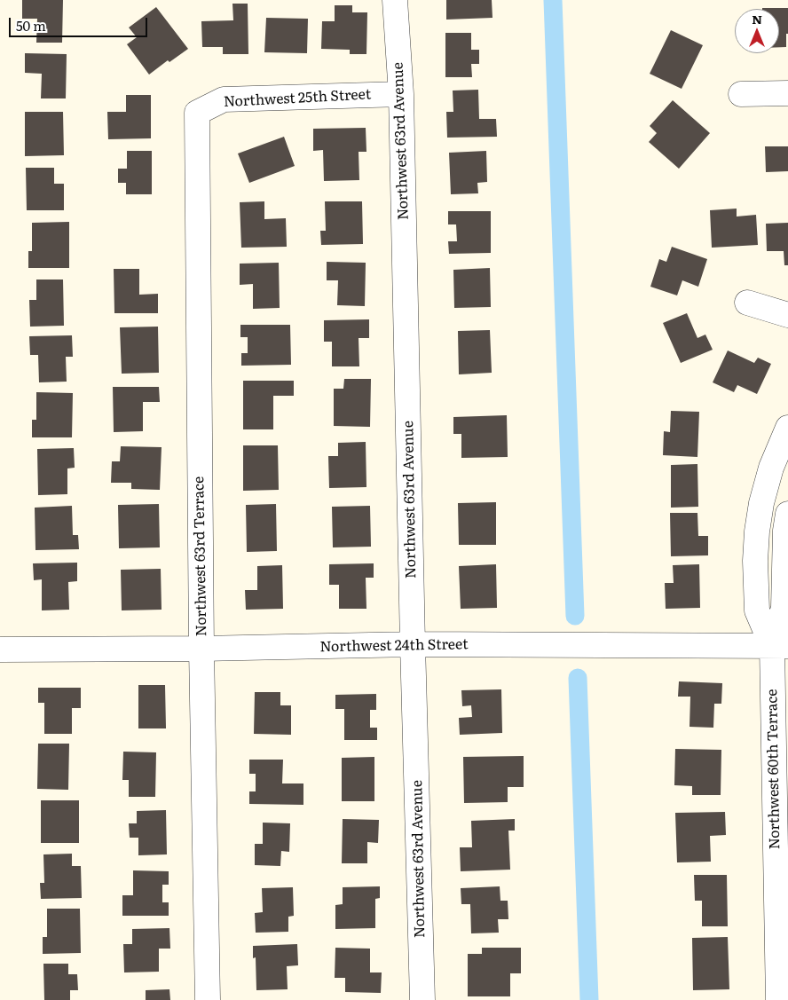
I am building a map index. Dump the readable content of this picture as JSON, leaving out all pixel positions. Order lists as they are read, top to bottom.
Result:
{
  "streets": {
    "street": [
      "Northwest 25th Street",
      "Northwest 63rd Avenue",
      "Northwest 63rd Terrace",
      "Northwest 24th Street",
      "Northwest 60th Terrace"
    ]
  },
  "crossings": [
    ["Northwest 25th Street", "Northwest 63rd Avenue"],
    ["Northwest 25th Street", "Northwest 63rd Terrace"],
    ["Northwest 63rd Avenue", "Northwest 24th Street"],
    ["Northwest 63rd Terrace", "Northwest 24th Street"],
    ["Northwest 24th Street", "Northwest 60th Terrace"]
  ],
  "scale_bar": "50 m",
  "north": "top"
}
